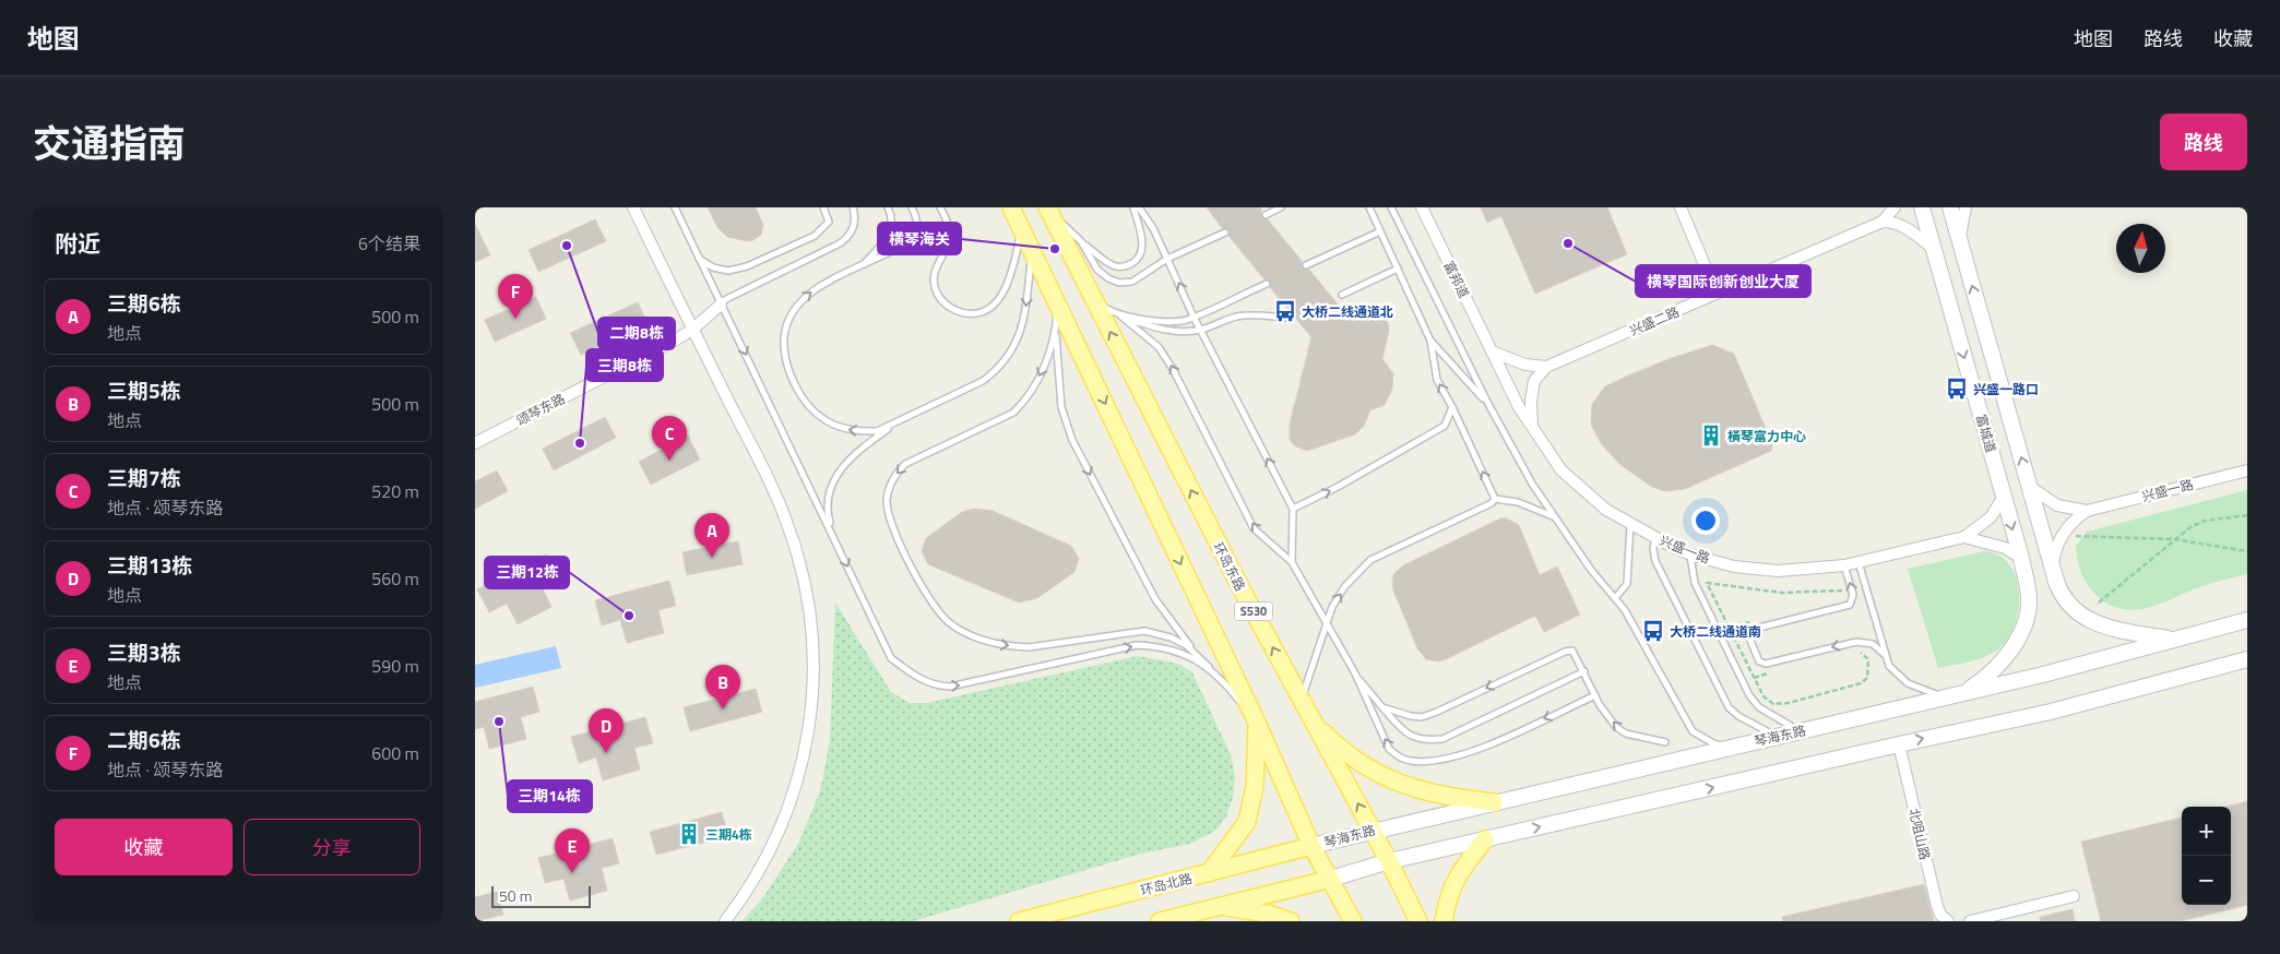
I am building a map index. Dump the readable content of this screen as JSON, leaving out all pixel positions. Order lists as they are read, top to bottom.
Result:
{
  "streets": {
    "main road": [
      "富城道",
      "环岛东路",
      "S530",
      "琴海东路",
      "环岛北路"
    ],
    "street": [
      "富邦道",
      "兴盛二路",
      "颂琴东路",
      "兴盛一路",
      "北咀山路"
    ]
  },
  "crossings": [
    ["富邦道", "兴盛一路"],
    ["富城道", "兴盛一路"],
    ["富城道", "琴海东路"],
    ["兴盛一路", "琴海东路"],
    ["环岛东路", "琴海东路"],
    ["琴海东路", "环岛北路"]
  ],
  "places": {
    "other": [
      "横琴国际创新创业大厦",
      "二期8栋",
      "横琴海关",
      "三期8栋",
      "三期12栋",
      "三期14栋"
    ],
    "bus stop": ["大桥二线通道北", "兴盛一路口", "大桥二线通道南"],
    "building": ["橫琴富力中心", "三期4栋"]
  },
  "scale_bar": "50 m",
  "north": "top",
  "page": {
    "header": "地图",
    "nav": ["地图", "路线", "收藏"],
    "title": "交通指南",
    "buttons": [
      "路线",
      ["收藏", "分享"]
    ],
    "heading": ["附近", "6个结果"],
    "pins": [
      "F",
      "C",
      "A",
      "B",
      "D",
      "E"
    ],
    "list": [
      {
        "mark": "A",
        "name": "三期6栋",
        "note": "地点",
        "value": "500 m"
      },
      {
        "mark": "B",
        "name": "三期5栋",
        "note": "地点",
        "value": "500 m"
      },
      {
        "mark": "C",
        "name": "三期7栋",
        "note": "地点 · 颂琴东路",
        "value": "520 m"
      },
      {
        "mark": "D",
        "name": "三期13栋",
        "note": "地点",
        "value": "560 m"
      },
      {
        "mark": "E",
        "name": "三期3栋",
        "note": "地点",
        "value": "590 m"
      },
      {
        "mark": "F",
        "name": "二期6栋",
        "note": "地点 · 颂琴东路",
        "value": "600 m"
      }
    ],
    "map_buttons": ["+", "−"],
    "scale": "50 m"
  }
}
